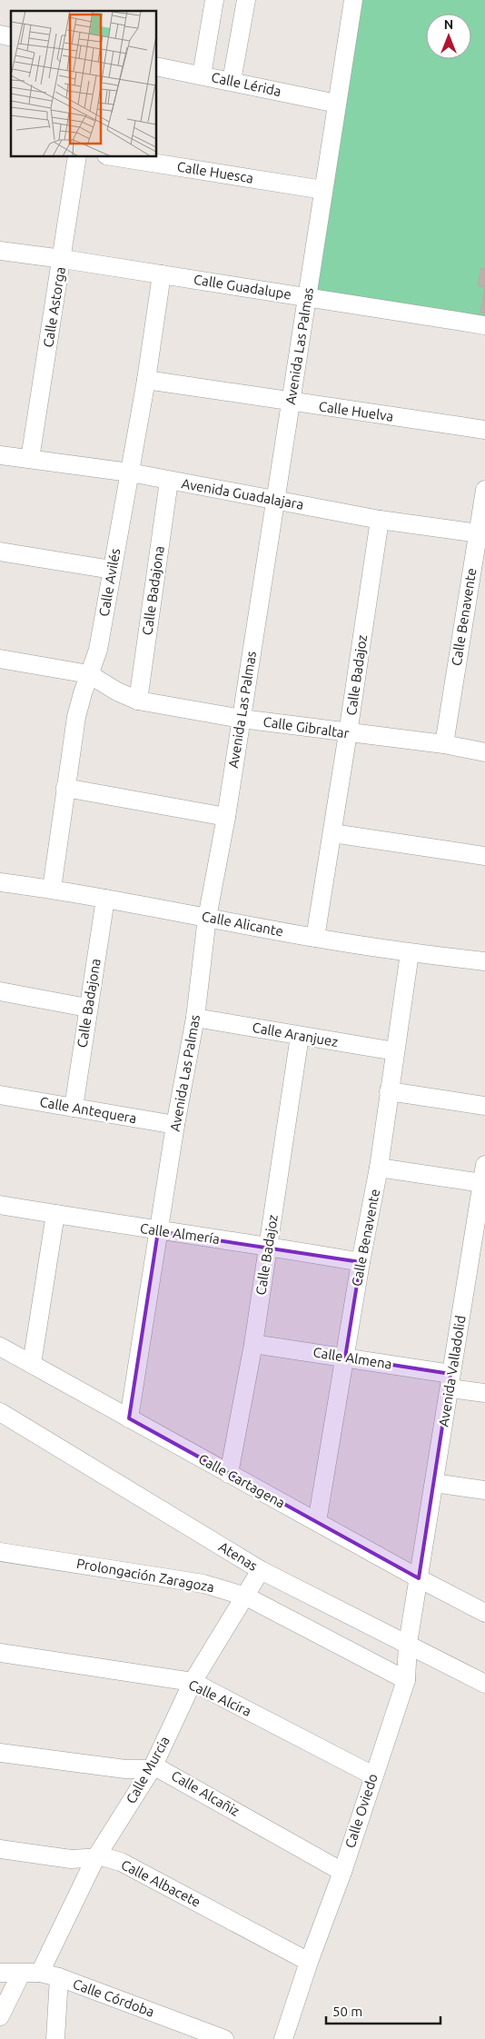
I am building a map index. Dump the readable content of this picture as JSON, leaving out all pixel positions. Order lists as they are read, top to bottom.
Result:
{
  "streets": {
    "street": [
      "Calle Lérida",
      "Calle Huesca",
      "Calle Guadalupe",
      "Calle Astorga",
      "Avenida Las Palmas",
      "Calle Huelva",
      "Avenida Guadalajara",
      "Calle Avilés",
      "Calle Badajona",
      "Calle Benavente",
      "Calle Badajoz",
      "Calle Gibraltar",
      "Calle Alicante",
      "Calle Aranjuez",
      "Calle Antequera",
      "Calle Almería",
      "Calle Almena",
      "Avenida Valladolid",
      "Calle Cartagena",
      "Atenas",
      "Prolongación Zaragoza",
      "Calle Alcira",
      "Calle Murcia",
      "Calle Alcañiz",
      "Calle Oviedo",
      "Calle Albacete",
      "Calle Córdoba"
    ]
  },
  "crossings": [
    ["Calle Lérida", "Avenida Las Palmas"],
    ["Calle Huesca", "Avenida Las Palmas"],
    ["Calle Guadalupe", "Calle Astorga"],
    ["Calle Guadalupe", "Avenida Las Palmas"],
    ["Calle Guadalupe", "Calle Avilés"],
    ["Calle Astorga", "Avenida Guadalajara"],
    ["Avenida Las Palmas", "Calle Huelva"],
    ["Avenida Las Palmas", "Avenida Guadalajara"],
    ["Avenida Las Palmas", "Calle Gibraltar"],
    ["Avenida Las Palmas", "Calle Alicante"],
    ["Avenida Las Palmas", "Calle Aranjuez"],
    ["Avenida Las Palmas", "Calle Antequera"],
    ["Avenida Las Palmas", "Calle Almería"],
    ["Avenida Las Palmas", "Calle Cartagena"],
    ["Calle Huelva", "Calle Avilés"],
    ["Avenida Guadalajara", "Calle Avilés"],
    ["Avenida Guadalajara", "Calle Badajona"],
    ["Avenida Guadalajara", "Calle Benavente"],
    ["Avenida Guadalajara", "Calle Badajoz"],
    ["Calle Avilés", "Calle Gibraltar"],
    ["Calle Avilés", "Calle Alicante"],
    ["Calle Badajona", "Calle Gibraltar"],
    ["Calle Badajona", "Calle Alicante"],
    ["Calle Badajona", "Calle Antequera"],
    ["Calle Benavente", "Calle Gibraltar"],
    ["Calle Benavente", "Calle Alicante"],
    ["Calle Benavente", "Calle Aranjuez"],
    ["Calle Benavente", "Calle Almería"],
    ["Calle Benavente", "Calle Almena"],
    ["Calle Benavente", "Calle Cartagena"],
    ["Calle Badajoz", "Calle Gibraltar"],
    ["Calle Badajoz", "Calle Alicante"],
    ["Calle Badajoz", "Calle Aranjuez"],
    ["Calle Badajoz", "Calle Almería"],
    ["Calle Badajoz", "Calle Almena"],
    ["Calle Badajoz", "Calle Cartagena"],
    ["Calle Almena", "Avenida Valladolid"],
    ["Avenida Valladolid", "Calle Cartagena"],
    ["Avenida Valladolid", "Calle Oviedo"],
    ["Calle Cartagena", "Calle Oviedo"],
    ["Atenas", "Calle Murcia"],
    ["Atenas", "Calle Oviedo"],
    ["Prolongación Zaragoza", "Calle Murcia"],
    ["Prolongación Zaragoza", "Calle Oviedo"],
    ["Calle Alcira", "Calle Murcia"],
    ["Calle Alcira", "Calle Oviedo"],
    ["Calle Murcia", "Calle Alcañiz"],
    ["Calle Murcia", "Calle Albacete"],
    ["Calle Murcia", "Calle Córdoba"],
    ["Calle Alcañiz", "Calle Oviedo"],
    ["Calle Oviedo", "Calle Albacete"]
  ],
  "scale_bar": "50 m",
  "north": "top"
}
